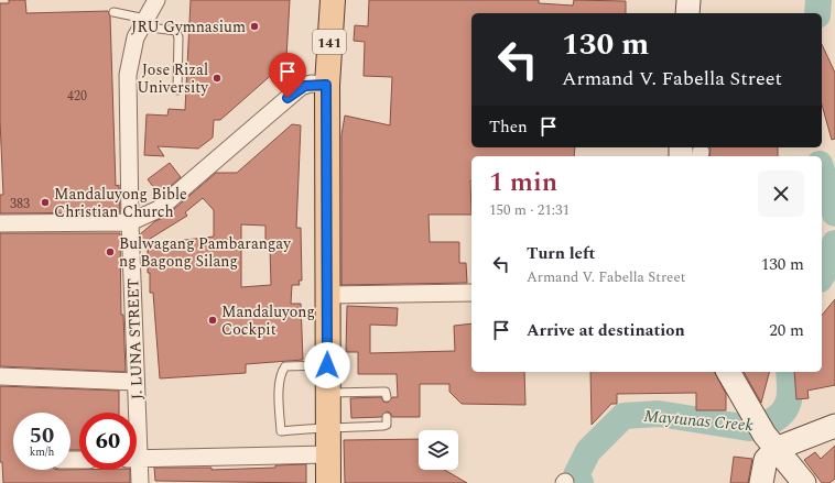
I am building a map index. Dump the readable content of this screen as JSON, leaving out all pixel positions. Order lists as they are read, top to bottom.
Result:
{
  "streets": {
    "main road": ["141"],
    "street": ["J. LUNA STREET"]
  },
  "water": ["Maytunas Creek"],
  "places": [
    "JRU Gymnasium",
    "Jose Rizal University",
    "Mandaluyong Bible Christian Church",
    "Bulwagang Pambarangay ng Bagong Silang",
    "Mandaluyong Cockpit"
  ],
  "house_numbers": ["420", "383"],
  "page": {
    "turn": ["130 m", "Armand V. Fabella Street"],
    "then": "Then",
    "heading": ["1 min", "150 m · 21:31"],
    "list": [
      {
        "name": "Turn left",
        "note": "Armand V. Fabella Street",
        "value": "130 m"
      },
      {
        "name": "Arrive at destination",
        "value": "20 m"
      }
    ],
    "speed": "50 km/h",
    "limit": "60"
  }
}
